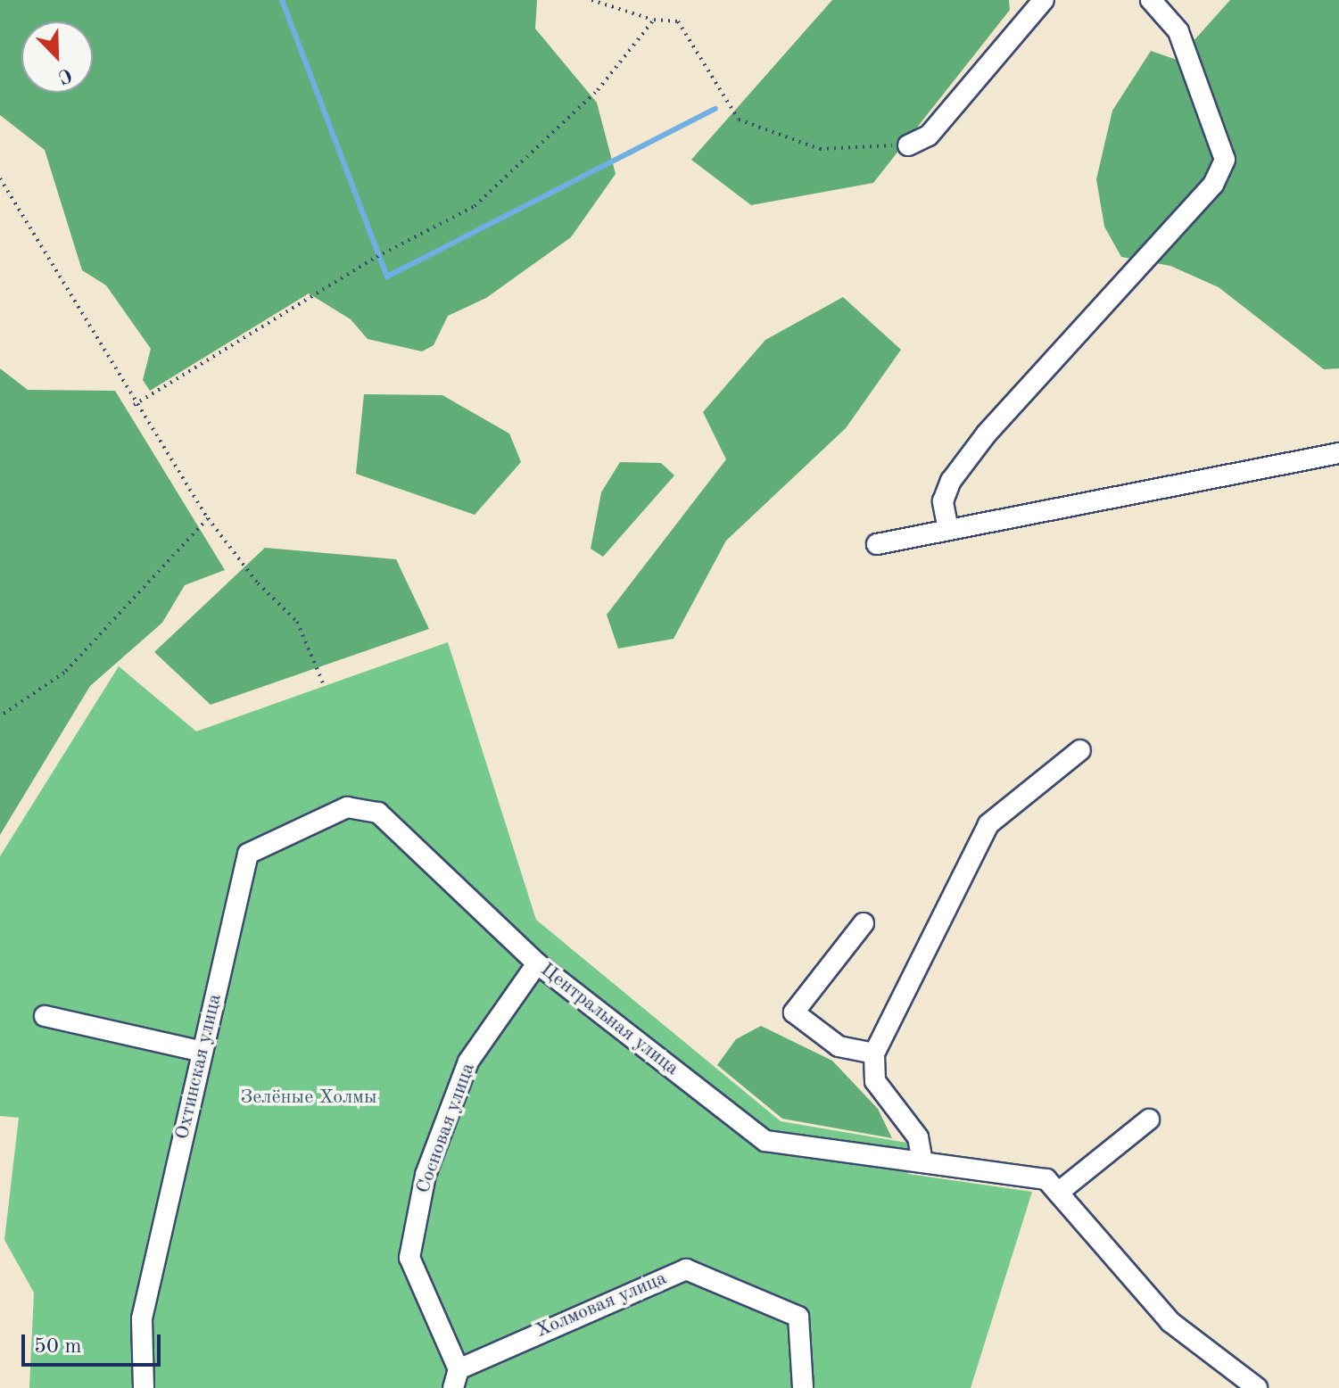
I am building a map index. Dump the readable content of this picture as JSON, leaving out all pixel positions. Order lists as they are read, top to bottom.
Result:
{
  "streets": {
    "street": [
      "Центральная улица",
      "Охтинская улица",
      "Сосновая улица",
      "Холмовая улица"
    ]
  },
  "crossings": [
    ["Центральная улица", "Охтинская улица"],
    ["Центральная улица", "Сосновая улица"],
    ["Сосновая улица", "Холмовая улица"]
  ],
  "parks": ["Зелёные Холмы"],
  "scale_bar": "50 m",
  "north": "bottom right"
}
